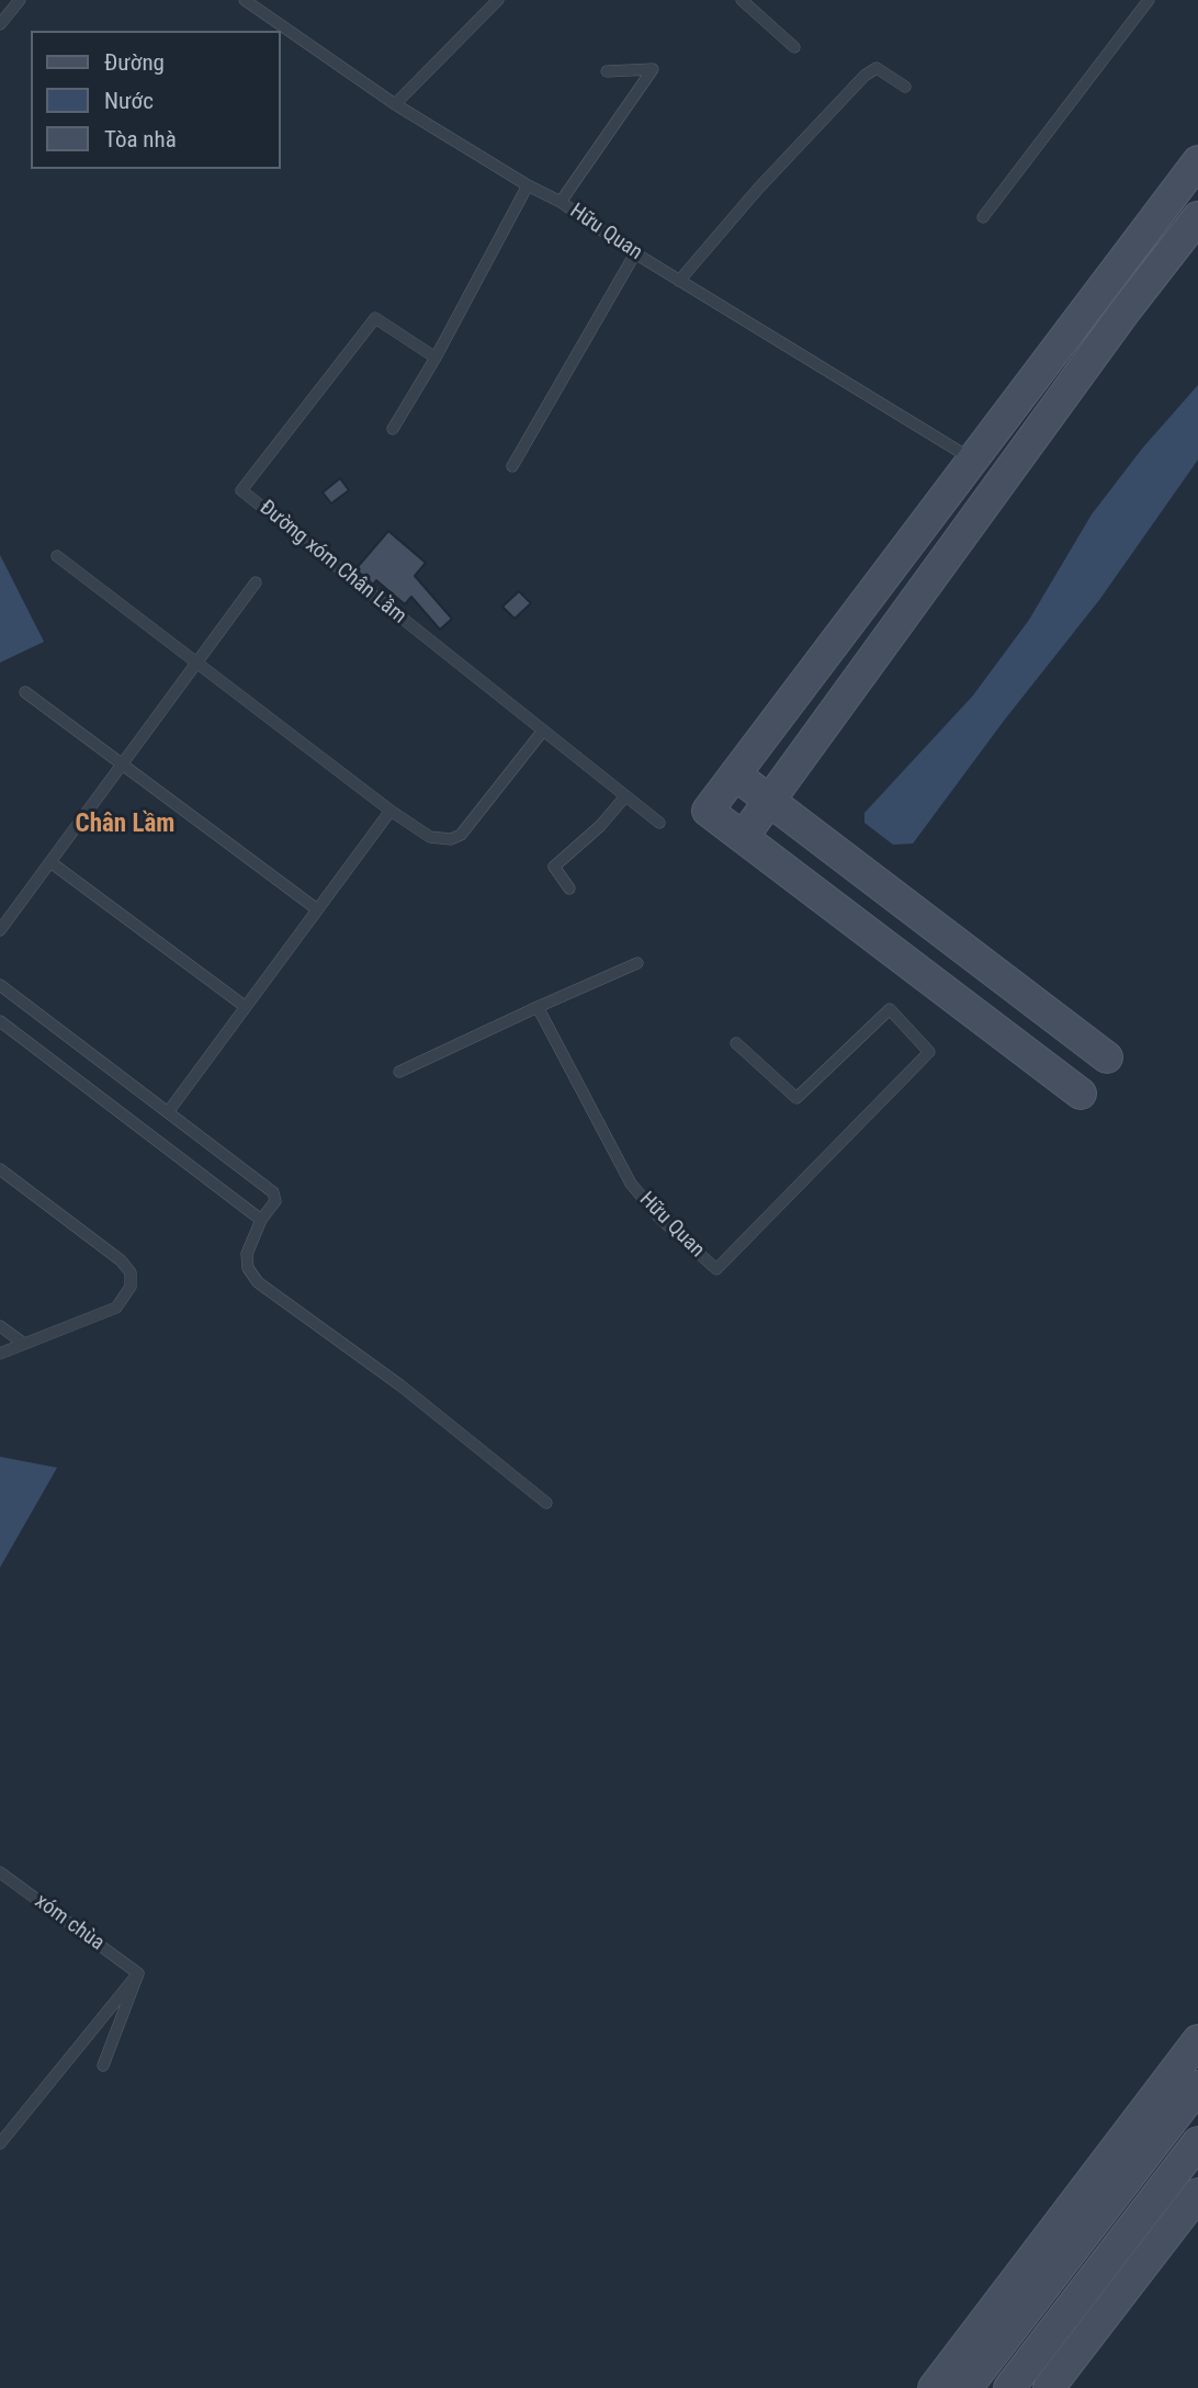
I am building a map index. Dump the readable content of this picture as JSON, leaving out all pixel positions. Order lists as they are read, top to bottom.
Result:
{
  "streets": {
    "lane": ["Hữu Quan", "Đường xóm Chân Lầm", "xóm chùa"]
  },
  "districts": ["Chân Lầm"],
  "legend": ["Đường", "Nước", "Tòa nhà"]
}
